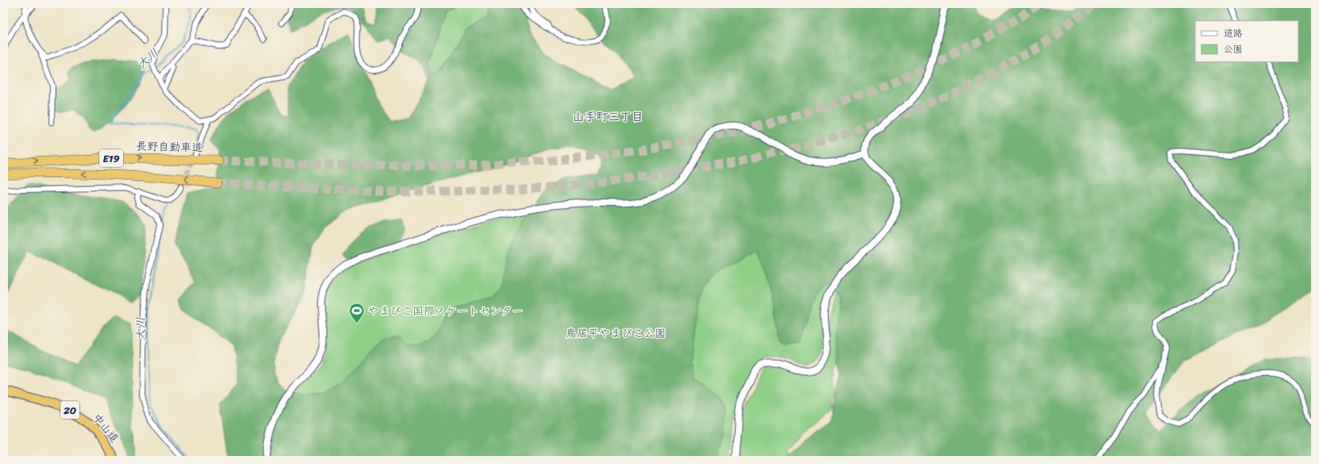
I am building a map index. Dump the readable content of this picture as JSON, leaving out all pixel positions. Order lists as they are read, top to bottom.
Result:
{
  "streets": {
    "highway": [
      "長野自動車道",
      "E19",
      "20",
      "中山道"
    ]
  },
  "districts": ["山手町三丁目"],
  "water": ["大川"],
  "parks": ["鳥居平やまびこ公園"],
  "places": {
    "sports": ["やまびこ国際スケートセンター"]
  },
  "legend": ["道路", "公園"]
}
